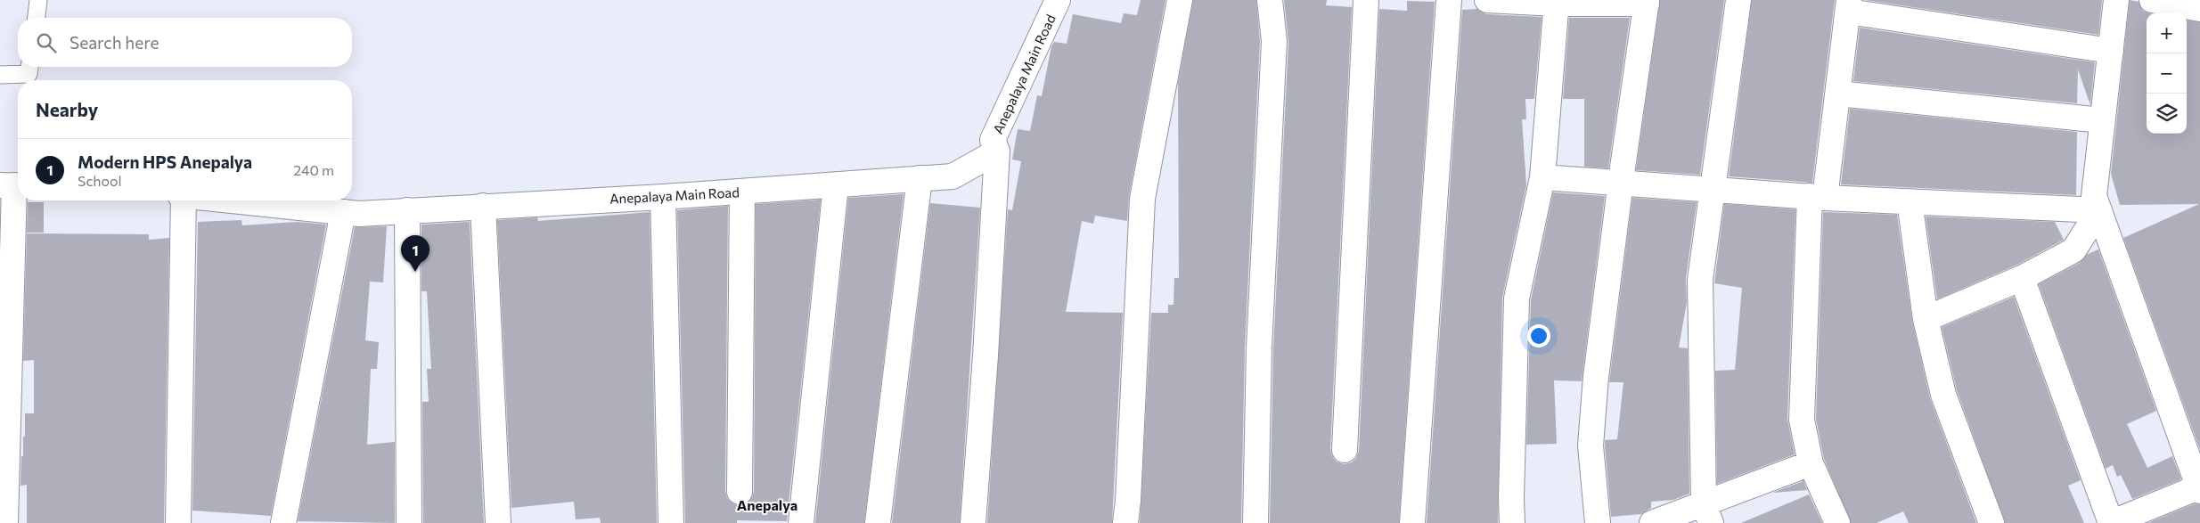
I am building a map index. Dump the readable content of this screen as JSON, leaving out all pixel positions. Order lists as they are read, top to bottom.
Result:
{
  "streets": {
    "street": ["Anepalaya Main Road"]
  },
  "districts": ["Anepalya"],
  "page": {
    "map_buttons": ["+", "−"],
    "search": "Search here",
    "heading": "Nearby",
    "list": [
      {
        "mark": "1",
        "name": "Modern HPS Anepalya",
        "note": "School",
        "value": "240 m"
      }
    ],
    "pins": "1"
  }
}
